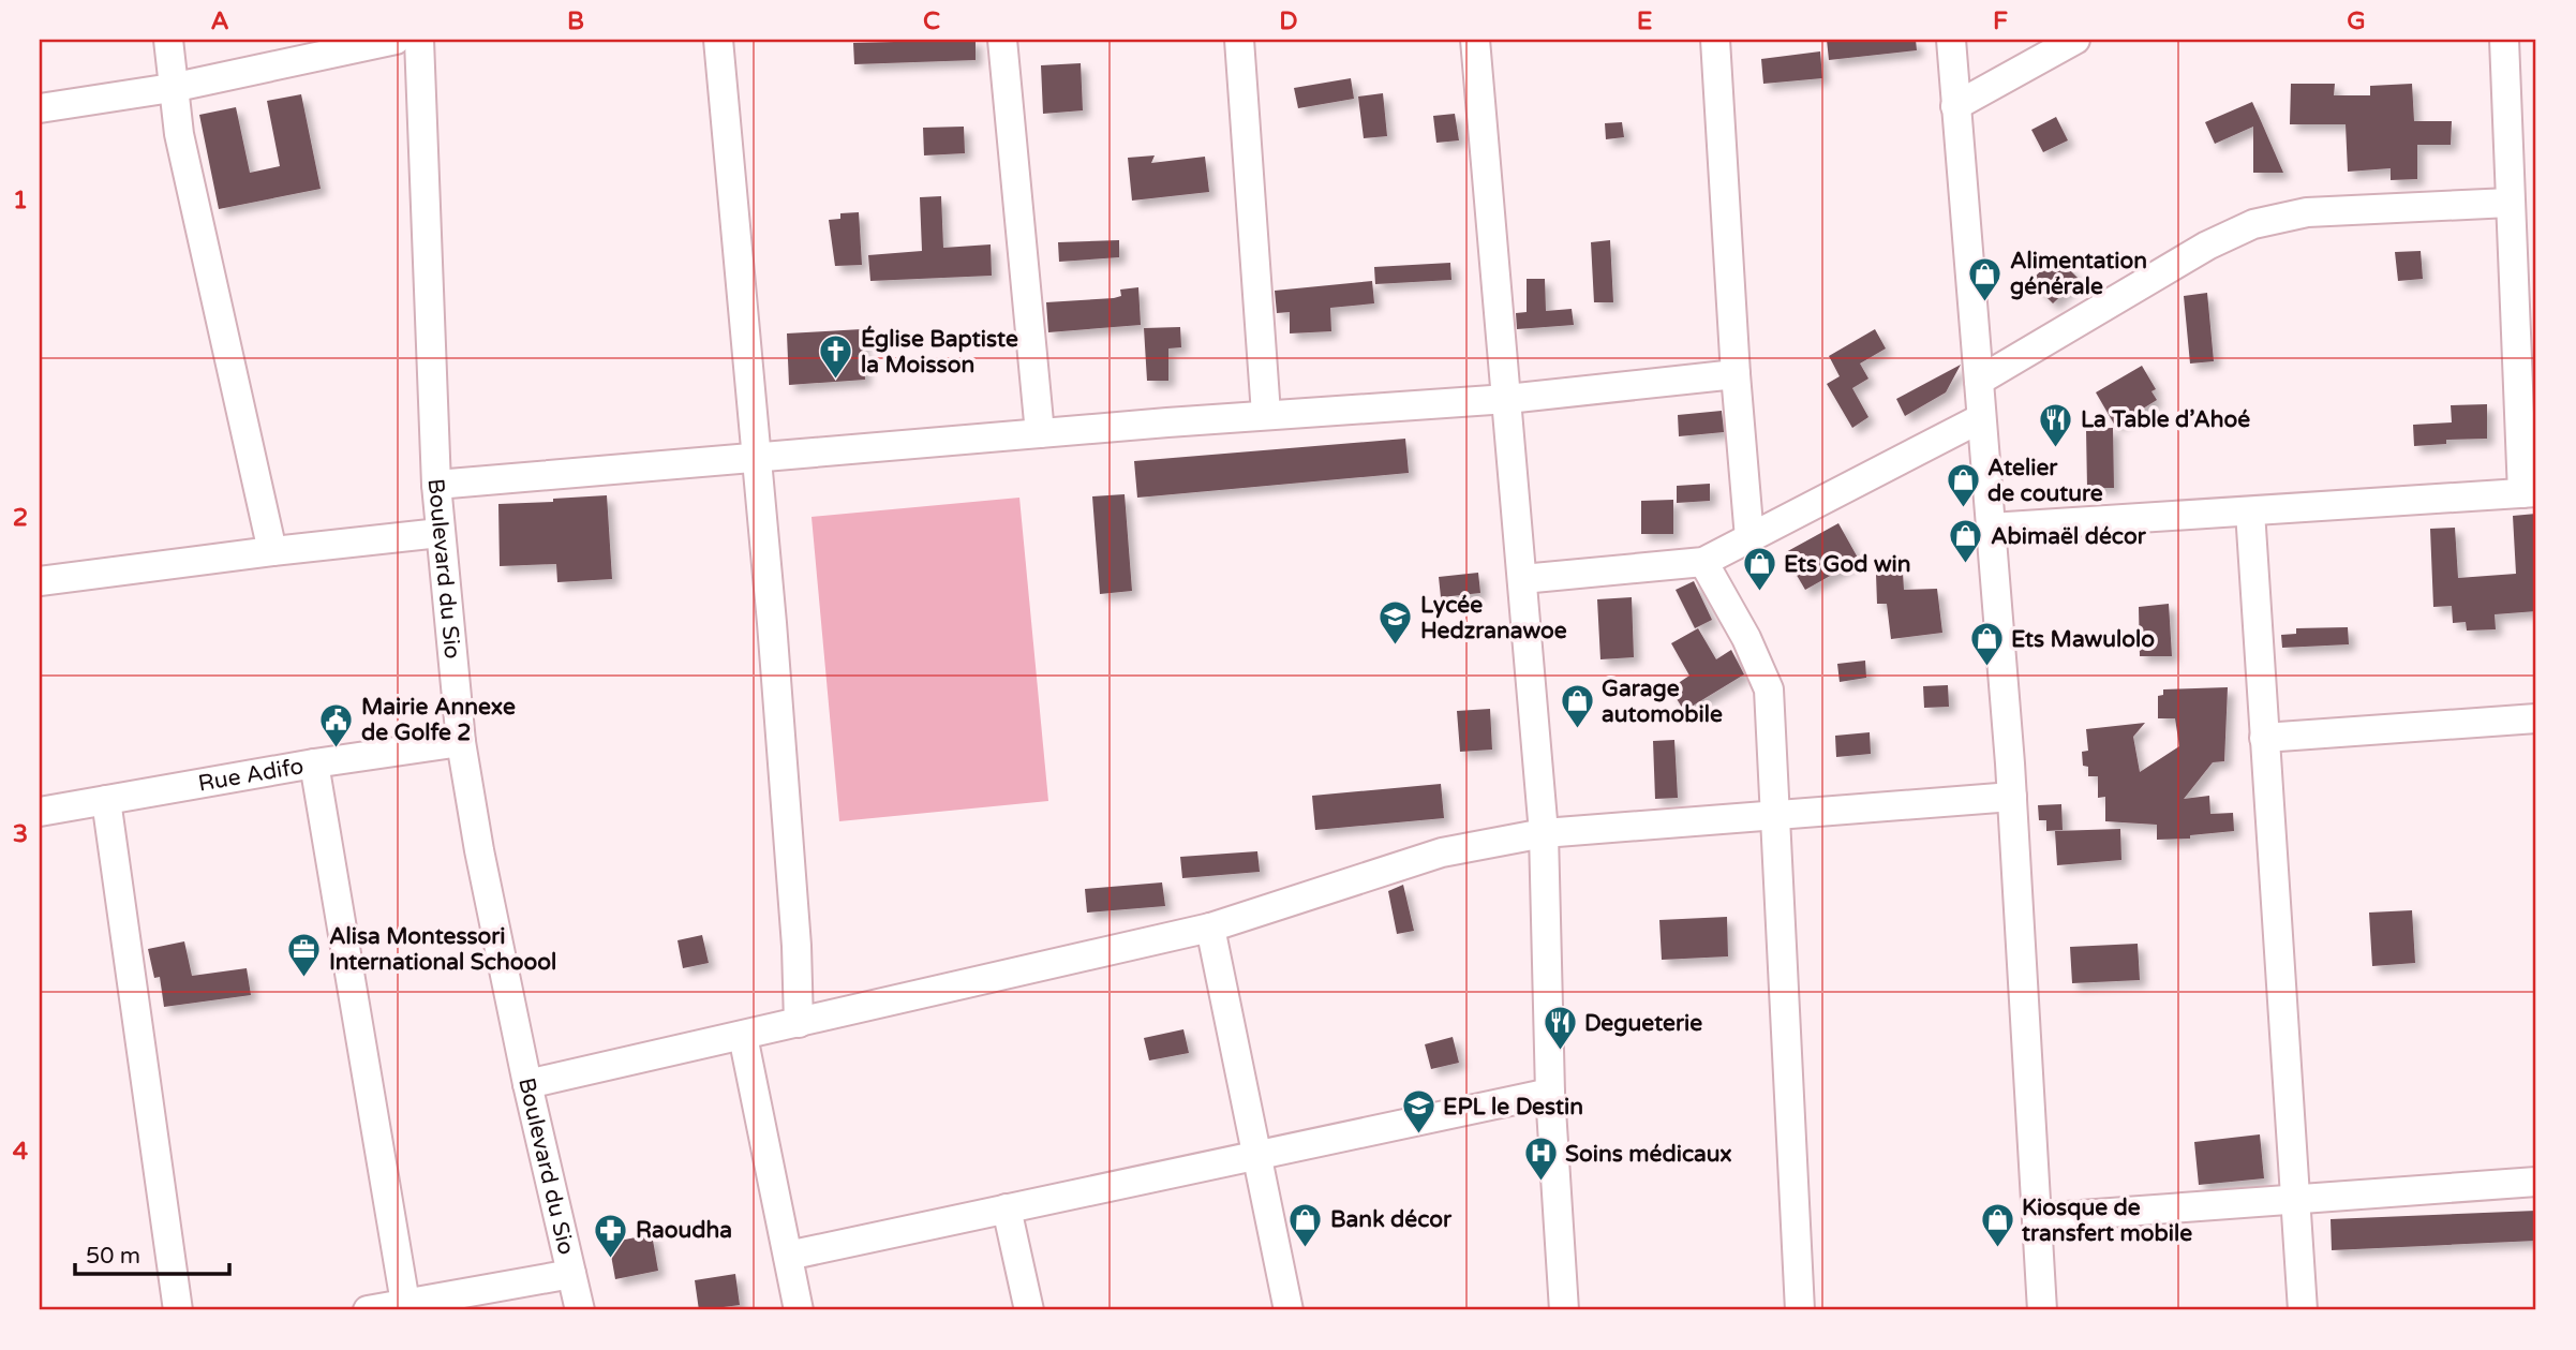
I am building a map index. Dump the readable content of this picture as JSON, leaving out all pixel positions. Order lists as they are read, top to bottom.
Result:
{
  "streets": {
    "street": ["Boulevard du Sio", "Rue Adifo"]
  },
  "crossings": [
    ["Boulevard du Sio", "Rue Adifo"]
  ],
  "places": {
    "shop": [
      "Alimentation générale",
      "Atelier de couture",
      "Abimaël décor",
      "Ets God win",
      "Ets Mawulolo",
      "Garage automobile",
      "Bank décor",
      "Kiosque de transfert mobile"
    ],
    "church": ["Église Baptiste la Moisson"],
    "restaurant": ["La Table d’Ahoé", "Degueterie"],
    "school or university": ["Lycée Hedzranawoe", "EPL le Destin"],
    "public building": ["Mairie Annexe de Golfe 2"],
    "office": ["Alisa Montessori International Schoool"],
    "hospital": ["Soins médicaux"],
    "pharmacy": ["Raoudha"]
  },
  "scale_bar": "50 m",
  "grid": {
    "columns": [
      "A",
      "B",
      "C",
      "D",
      "E",
      "F",
      "G"
    ],
    "rows": [
      "1",
      "2",
      "3",
      "4"
    ]
  }
}
